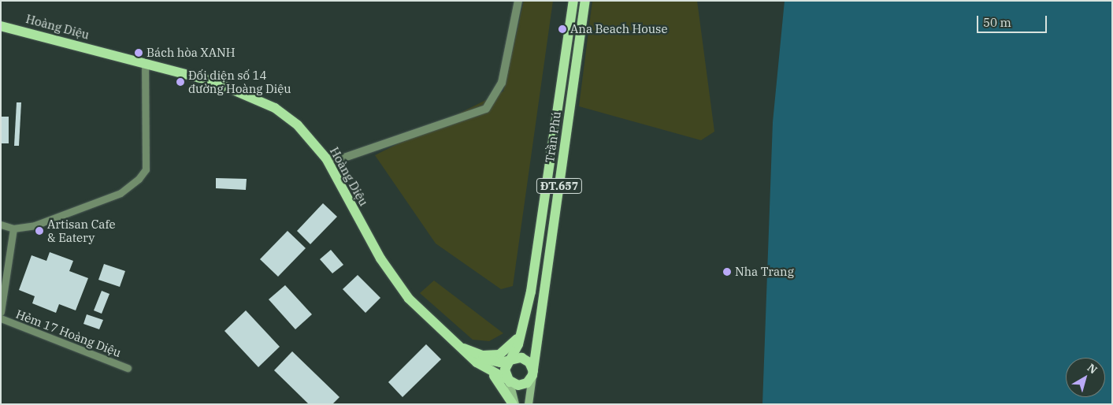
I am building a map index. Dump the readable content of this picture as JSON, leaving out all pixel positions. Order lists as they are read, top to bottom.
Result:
{
  "streets": {
    "main road": ["Hoàng Diệu", "Trần Phú", "ĐT.657"],
    "street": ["Hẻm 17 Hoàng Diệu"]
  },
  "crossings": [
    ["Hoàng Diệu", "Trần Phú"],
    ["Hoàng Diệu", "ĐT.657"],
    ["Trần Phú", "ĐT.657"]
  ],
  "places": [
    "Ana Beach House",
    "Bách hòa XANH",
    "Đối diện số 14 đường Hoàng Diệu",
    "Artisan Cafe & Eatery",
    "Nha Trang"
  ],
  "scale_bar": "50 m",
  "north": "top right"
}
